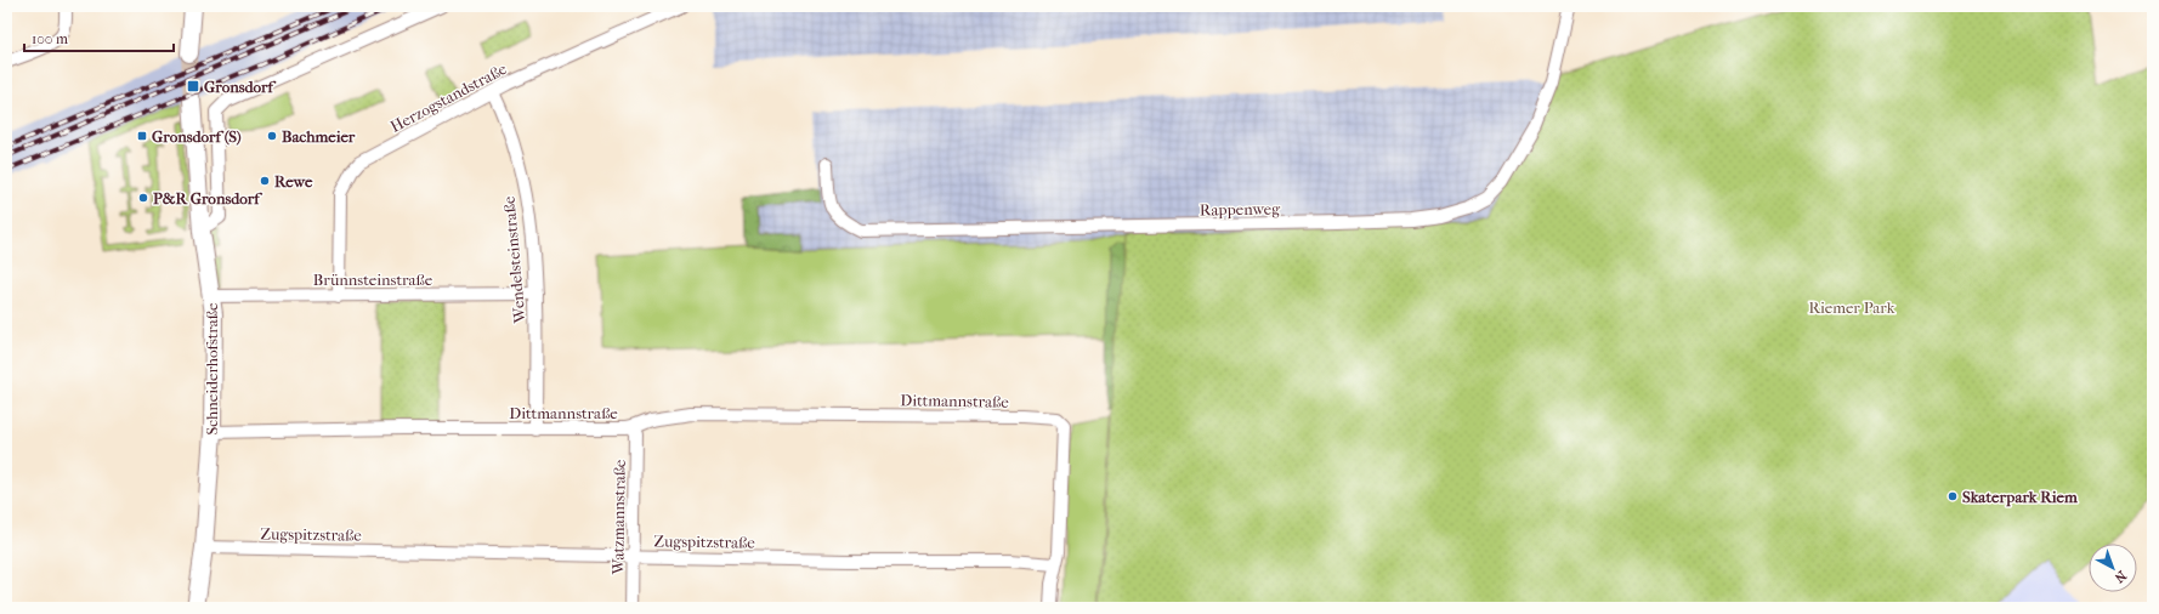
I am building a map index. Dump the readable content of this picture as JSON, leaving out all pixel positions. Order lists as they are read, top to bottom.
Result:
{
  "streets": {
    "street": [
      "Herzogstandstraße",
      "Rappenweg",
      "Wendelsteinstraße",
      "Brünnsteinstraße",
      "Schneiderhofstraße",
      "Dittmannstraße",
      "Watzmannstraße",
      "Zugspitzstraße"
    ]
  },
  "crossings": [
    ["Herzogstandstraße", "Wendelsteinstraße"],
    ["Herzogstandstraße", "Brünnsteinstraße"],
    ["Wendelsteinstraße", "Brünnsteinstraße"],
    ["Wendelsteinstraße", "Dittmannstraße"],
    ["Brünnsteinstraße", "Schneiderhofstraße"],
    ["Schneiderhofstraße", "Dittmannstraße"],
    ["Schneiderhofstraße", "Zugspitzstraße"],
    ["Dittmannstraße", "Watzmannstraße"],
    ["Dittmannstraße", "Zugspitzstraße"],
    ["Watzmannstraße", "Zugspitzstraße"]
  ],
  "parks": ["Riemer Park"],
  "places": {
    "transit": ["Gronsdorf", "Gronsdorf (S)"],
    "other": [
      "Bachmeier",
      "Rewe",
      "P&R Gronsdorf",
      "Skaterpark Riem"
    ]
  },
  "scale_bar": "100 m",
  "north": "bottom right"
}
